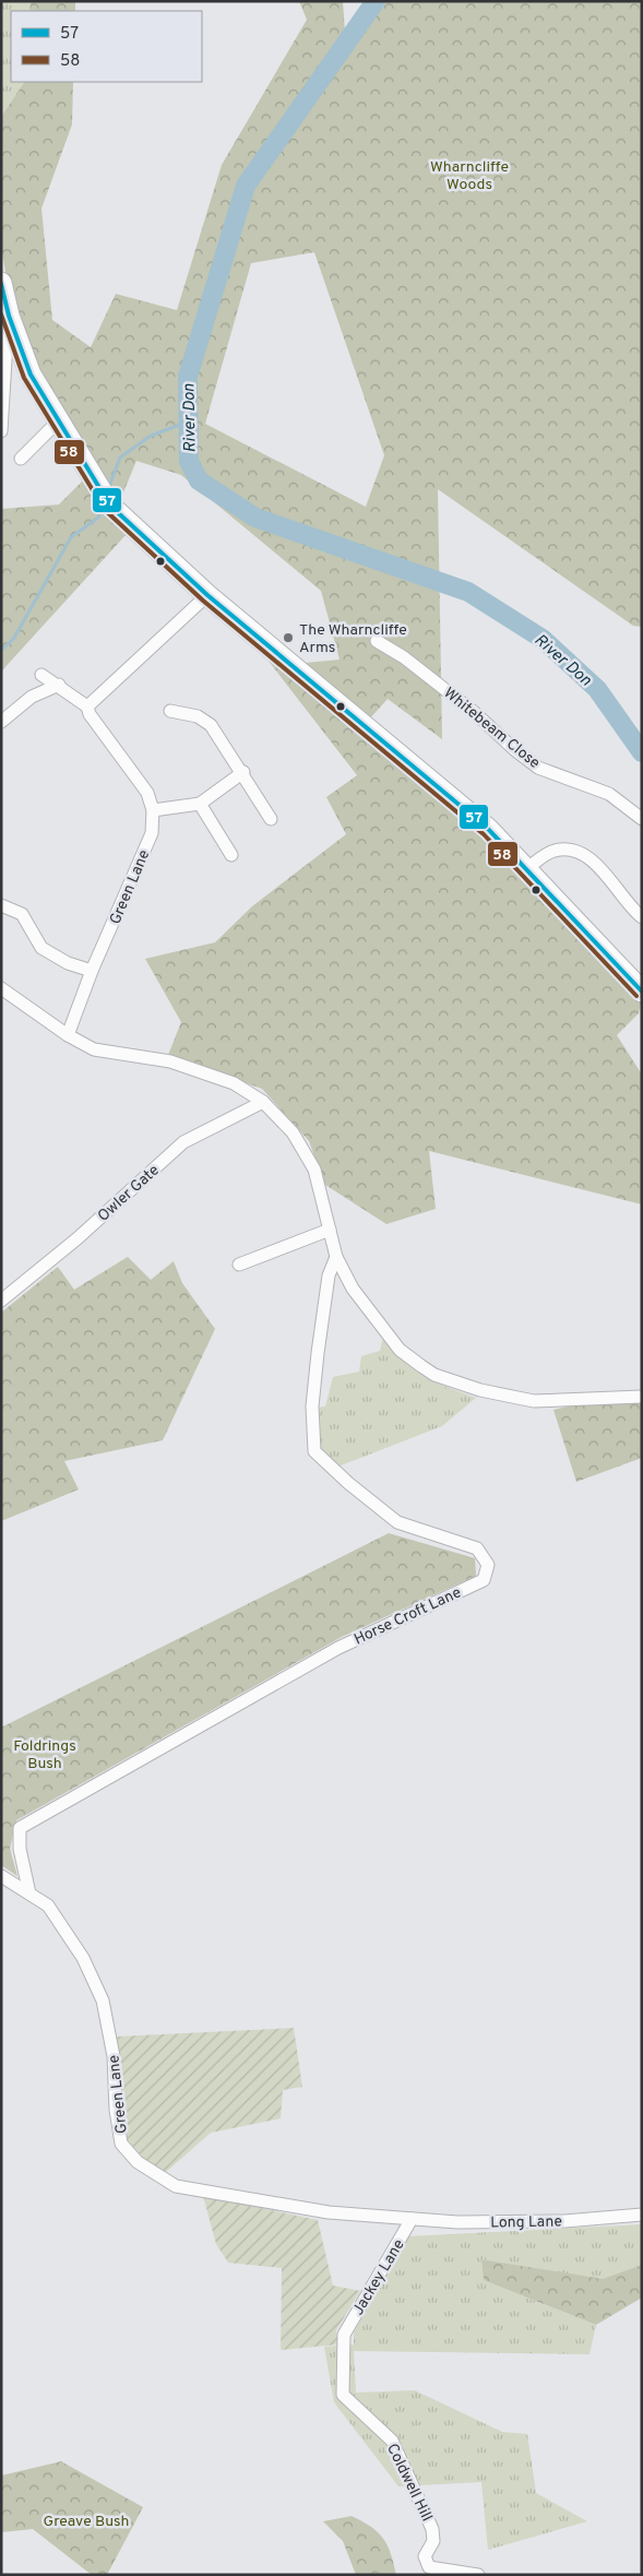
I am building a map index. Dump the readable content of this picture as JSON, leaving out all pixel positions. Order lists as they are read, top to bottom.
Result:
{
  "streets": {
    "street": [
      "Whitebeam Close",
      "Green Lane",
      "Owler Gate",
      "Horse Croft Lane",
      "Long Lane",
      "Jackey Lane",
      "Coldwell Hill"
    ]
  },
  "crossings": [
    ["Green Lane", "Horse Croft Lane"],
    ["Green Lane", "Long Lane"],
    ["Green Lane", "Jackey Lane"],
    ["Long Lane", "Jackey Lane"],
    ["Jackey Lane", "Coldwell Hill"]
  ],
  "water": ["River Don"],
  "parks": ["Wharncliffe Woods", "Foldrings Bush", "Greave Bush"],
  "places": ["The Wharncliffe Arms"],
  "lines": ["transit line 57", "transit line 58"],
  "legend": ["57", "58"]
}
